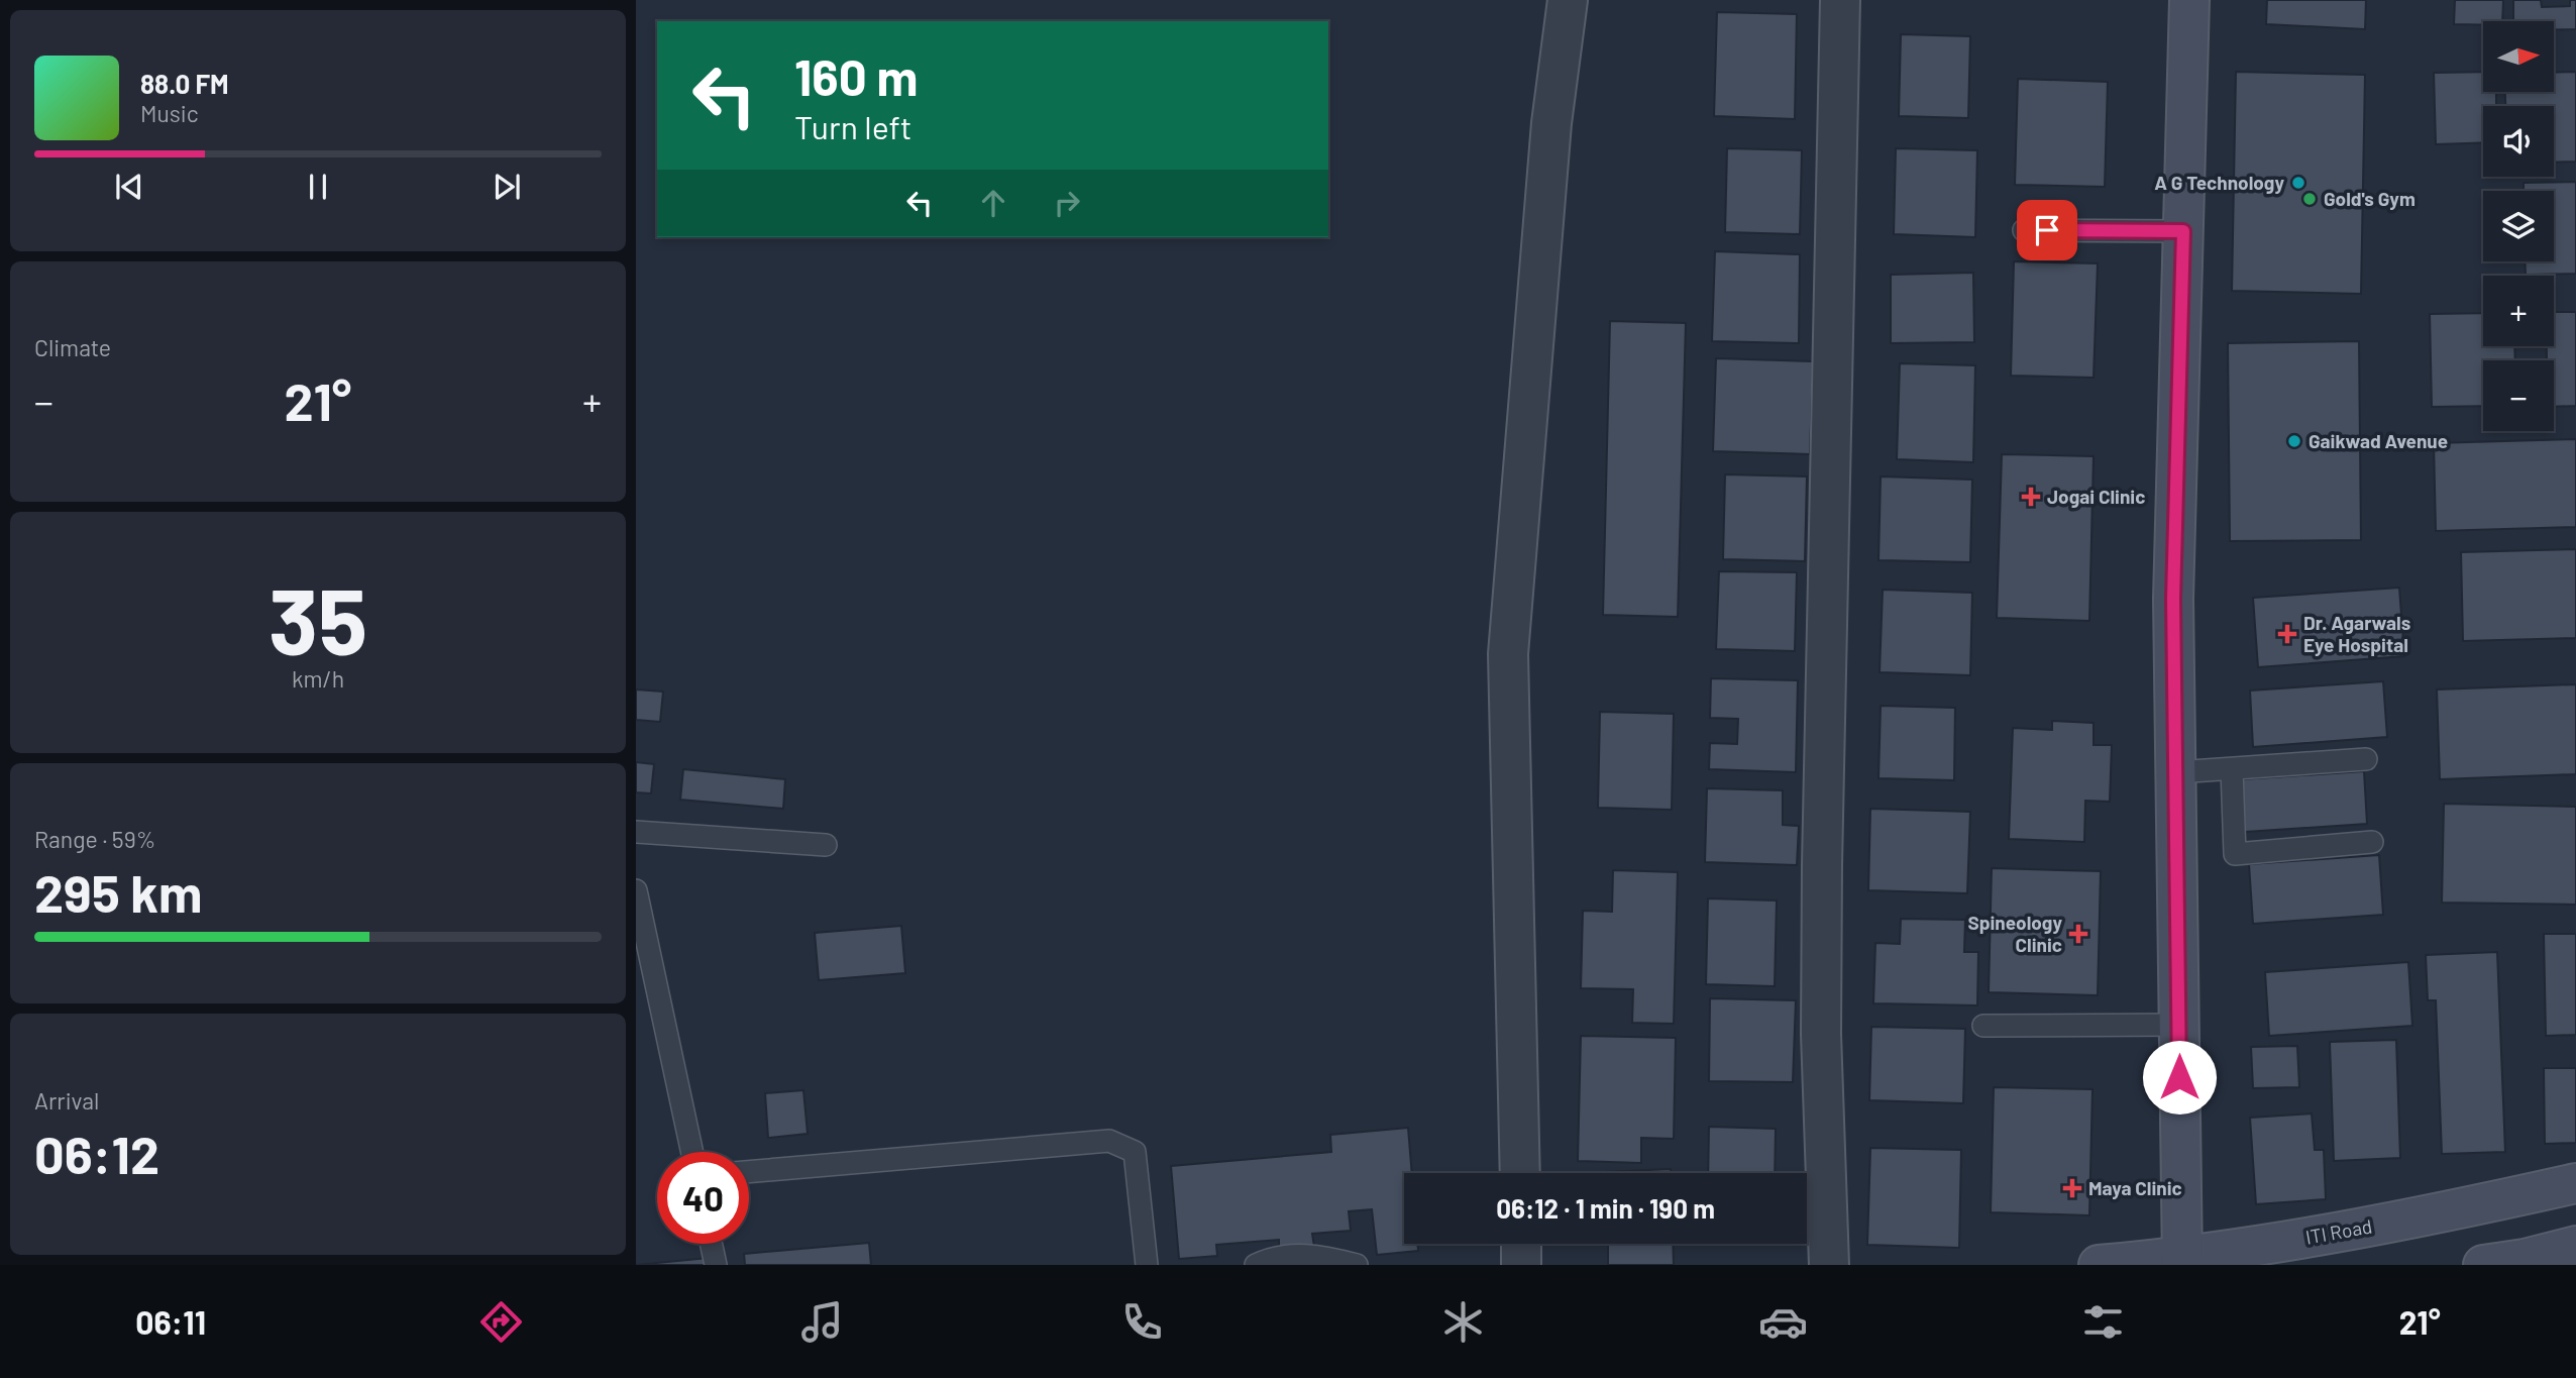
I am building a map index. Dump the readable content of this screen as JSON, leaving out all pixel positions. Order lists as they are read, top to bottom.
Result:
{
  "streets": {
    "street": ["ITI Road"]
  },
  "places": {
    "other": ["A G Technology", "Gold's Gym", "Gaikwad Avenue"],
    "health": [
      "Jogai Clinic",
      "Dr. Agarwals Eye Hospital",
      "Spineology Clinic",
      "Maya Clinic"
    ]
  },
  "north": "right",
  "page": {
    "map_buttons": ["+", "−"],
    "turn": ["160 m", "Turn left"],
    "song": ["88.0 FM", "Music"],
    "tile": [
      "Climate",
      ["35", "km/h"],
      ["Range · 59%", "295 km"],
      ["Arrival", "06:12"]
    ],
    "heat": ["−", "21°", "+"],
    "limit": "40",
    "trip": "06:12 · 1 min · 190 m",
    "tabs": ["06:11", "21°"]
  }
}
